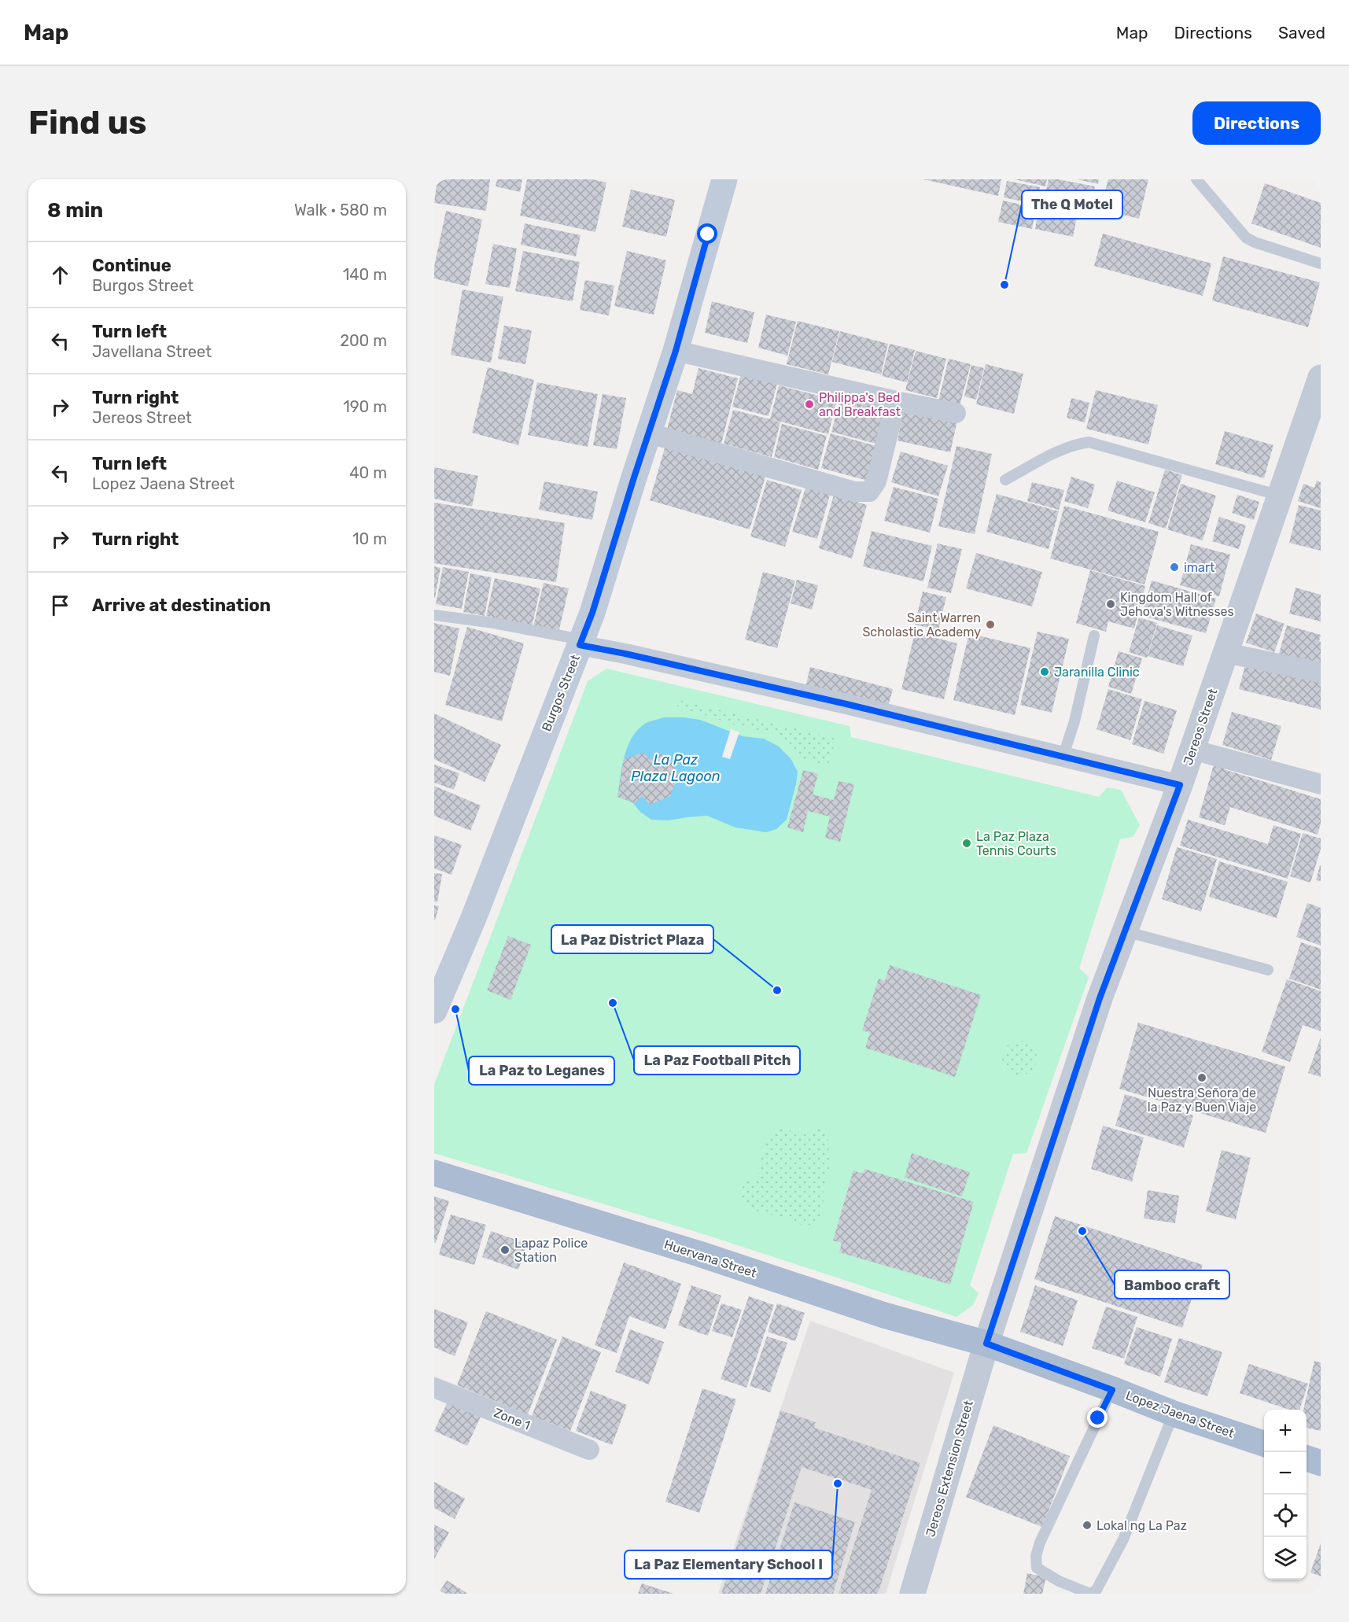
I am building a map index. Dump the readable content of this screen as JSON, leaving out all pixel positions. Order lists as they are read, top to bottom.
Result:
{
  "streets": {
    "main road": ["Burgos Street", "Huervana Street", "Lopez Jaena Street"],
    "street": ["Jereos Street", "Zone 1", "Jereos Extension Street"]
  },
  "crossings": [
    ["Jereos Street", "Huervana Street"],
    ["Jereos Street", "Lopez Jaena Street"],
    ["Jereos Street", "Jereos Extension Street"],
    ["Huervana Street", "Lopez Jaena Street"],
    ["Huervana Street", "Jereos Extension Street"],
    ["Lopez Jaena Street", "Jereos Extension Street"]
  ],
  "water": ["La Paz Plaza Lagoon"],
  "places": [
    "The Q Motel",
    "Philippa's Bed and Breakfast",
    "imart",
    "Kingdom Hall of Jehova's Witnesses",
    "Saint Warren Scholastic Academy",
    "Jaranilla Clinic",
    "La Paz Plaza Tennis Courts",
    "La Paz District Plaza",
    "La Paz Football Pitch",
    "La Paz to Leganes",
    "Nuestra Señora de la Paz y Buen Viaje",
    "Bamboo craft",
    "Lapaz Police Station",
    "La Paz Elementary School I",
    "Lokal ng La Paz"
  ],
  "page": {
    "header": "Map",
    "nav": ["Map", "Directions", "Saved"],
    "buttons": "Directions",
    "title": "Find us",
    "heading": ["8 min", "Walk · 580 m"],
    "list": [
      ["Continue", "Burgos Street", "140 m"],
      ["Turn left", "Javellana Street", "200 m"],
      ["Turn right", "Jereos Street", "190 m"],
      ["Turn left", "Lopez Jaena Street", "40 m"],
      ["Turn right", "10 m"],
      "Arrive at destination"
    ],
    "map_buttons": ["+", "−"]
  }
}
